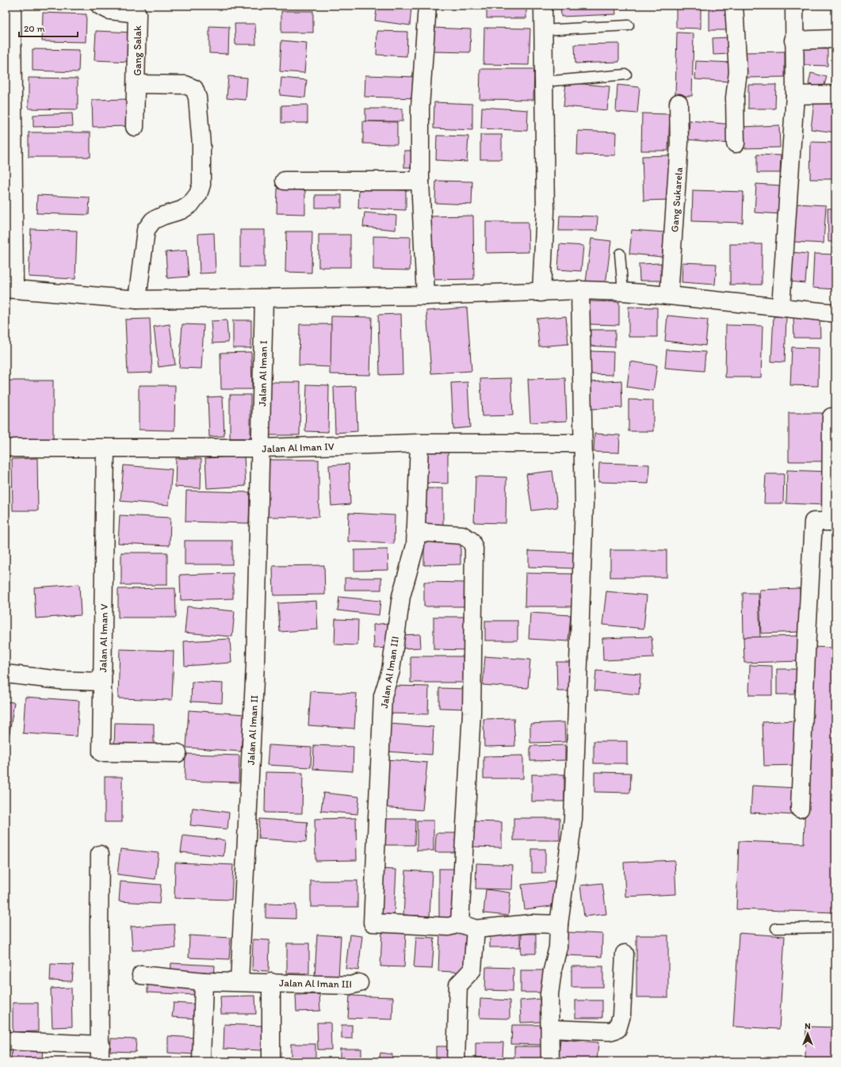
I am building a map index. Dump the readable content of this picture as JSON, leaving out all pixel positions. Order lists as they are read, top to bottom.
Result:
{
  "streets": {
    "street": [
      "Gang Salak",
      "Gang Sukarela",
      "Jalan Al Iman I",
      "Jalan Al Iman IV",
      "Jalan Al Iman V",
      "Jalan Al Iman III",
      "Jalan Al Iman II"
    ]
  },
  "crossings": [
    ["Jalan Al Iman I", "Jalan Al Iman IV"],
    ["Jalan Al Iman I", "Jalan Al Iman II"],
    ["Jalan Al Iman IV", "Jalan Al Iman V"],
    ["Jalan Al Iman IV", "Jalan Al Iman III"],
    ["Jalan Al Iman IV", "Jalan Al Iman II"]
  ],
  "scale_bar": "20 m",
  "north": "top"
}
